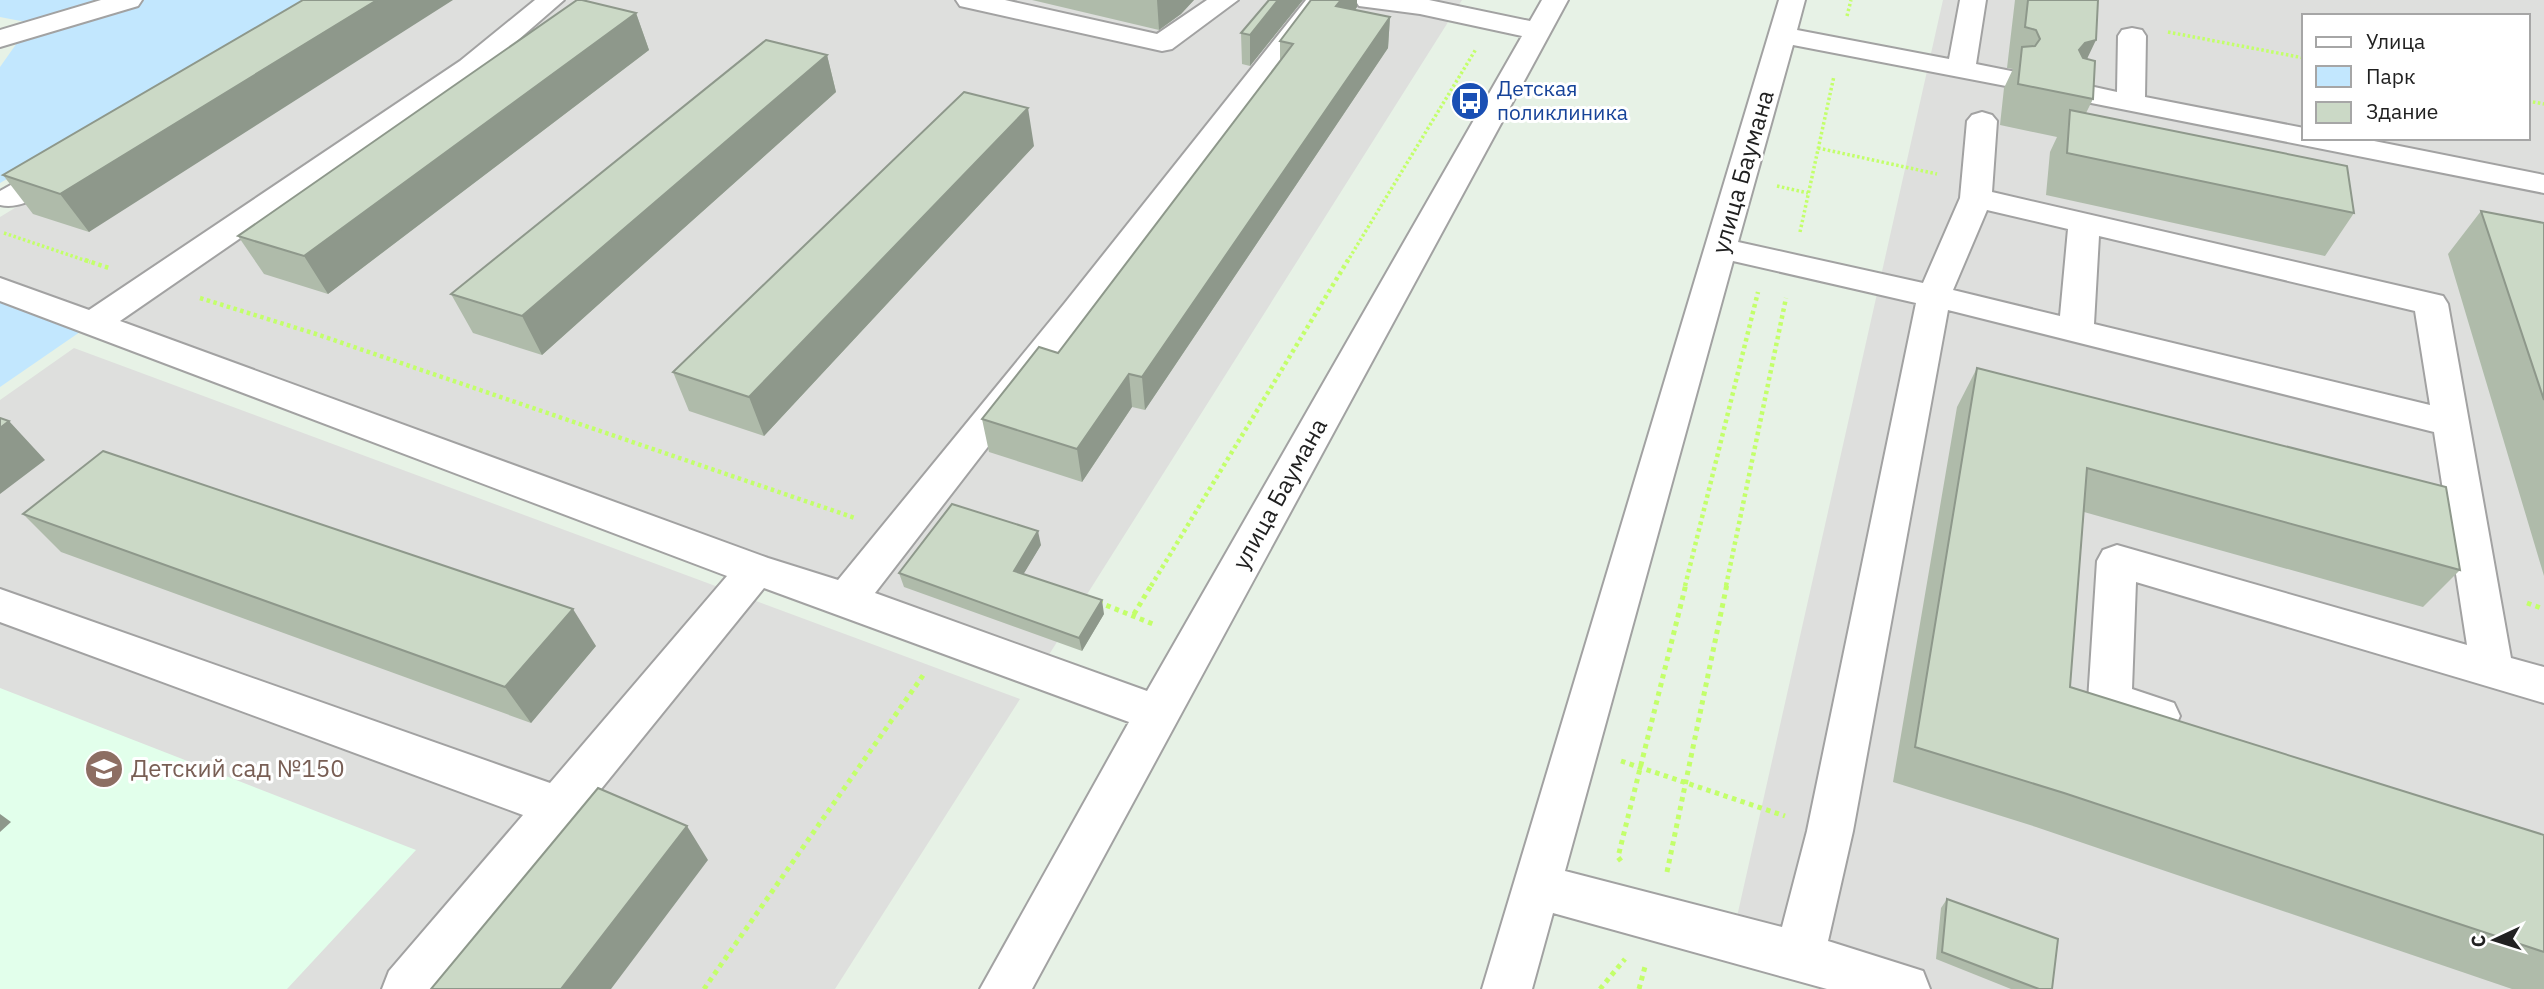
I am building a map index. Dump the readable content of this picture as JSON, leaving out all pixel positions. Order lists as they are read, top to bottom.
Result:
{
  "streets": {
    "street": ["улица Баумана"]
  },
  "places": {
    "bus stop": ["Детская поликлиника"],
    "school or university": ["Детский сад №150"]
  },
  "legend": ["Улица", "Парк", "Здание"],
  "north": "left"
}
